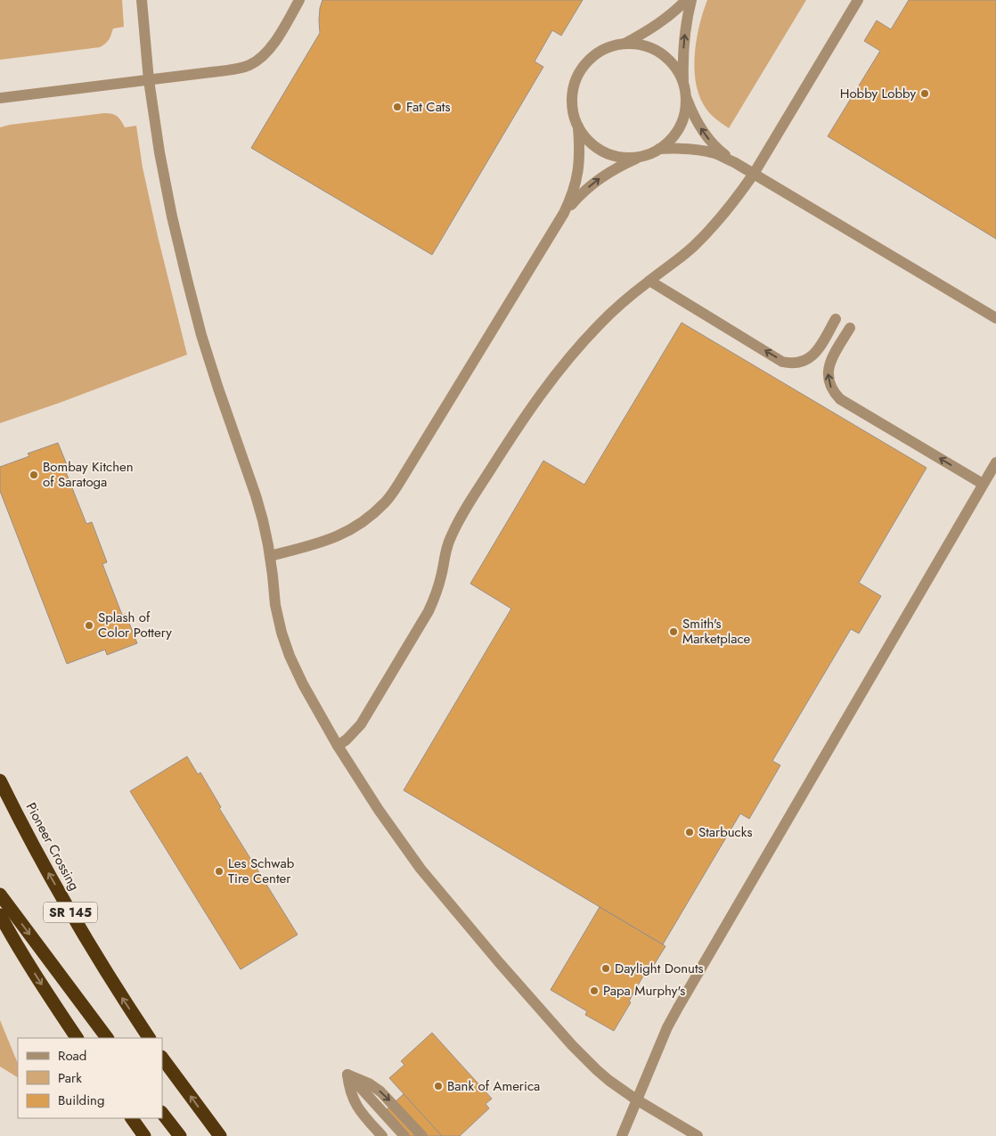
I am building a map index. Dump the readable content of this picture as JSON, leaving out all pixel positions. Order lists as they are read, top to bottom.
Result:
{
  "streets": {
    "highway": ["Pioneer Crossing", "SR 145"]
  },
  "places": [
    "Hobby Lobby",
    "Fat Cats",
    "Bombay Kitchen of Saratoga",
    "Splash of Color Pottery",
    "Smith's Marketplace",
    "Starbucks",
    "Les Schwab Tire Center",
    "Daylight Donuts",
    "Papa Murphy's",
    "Bank of America"
  ],
  "legend": ["Road", "Park", "Building"]
}
